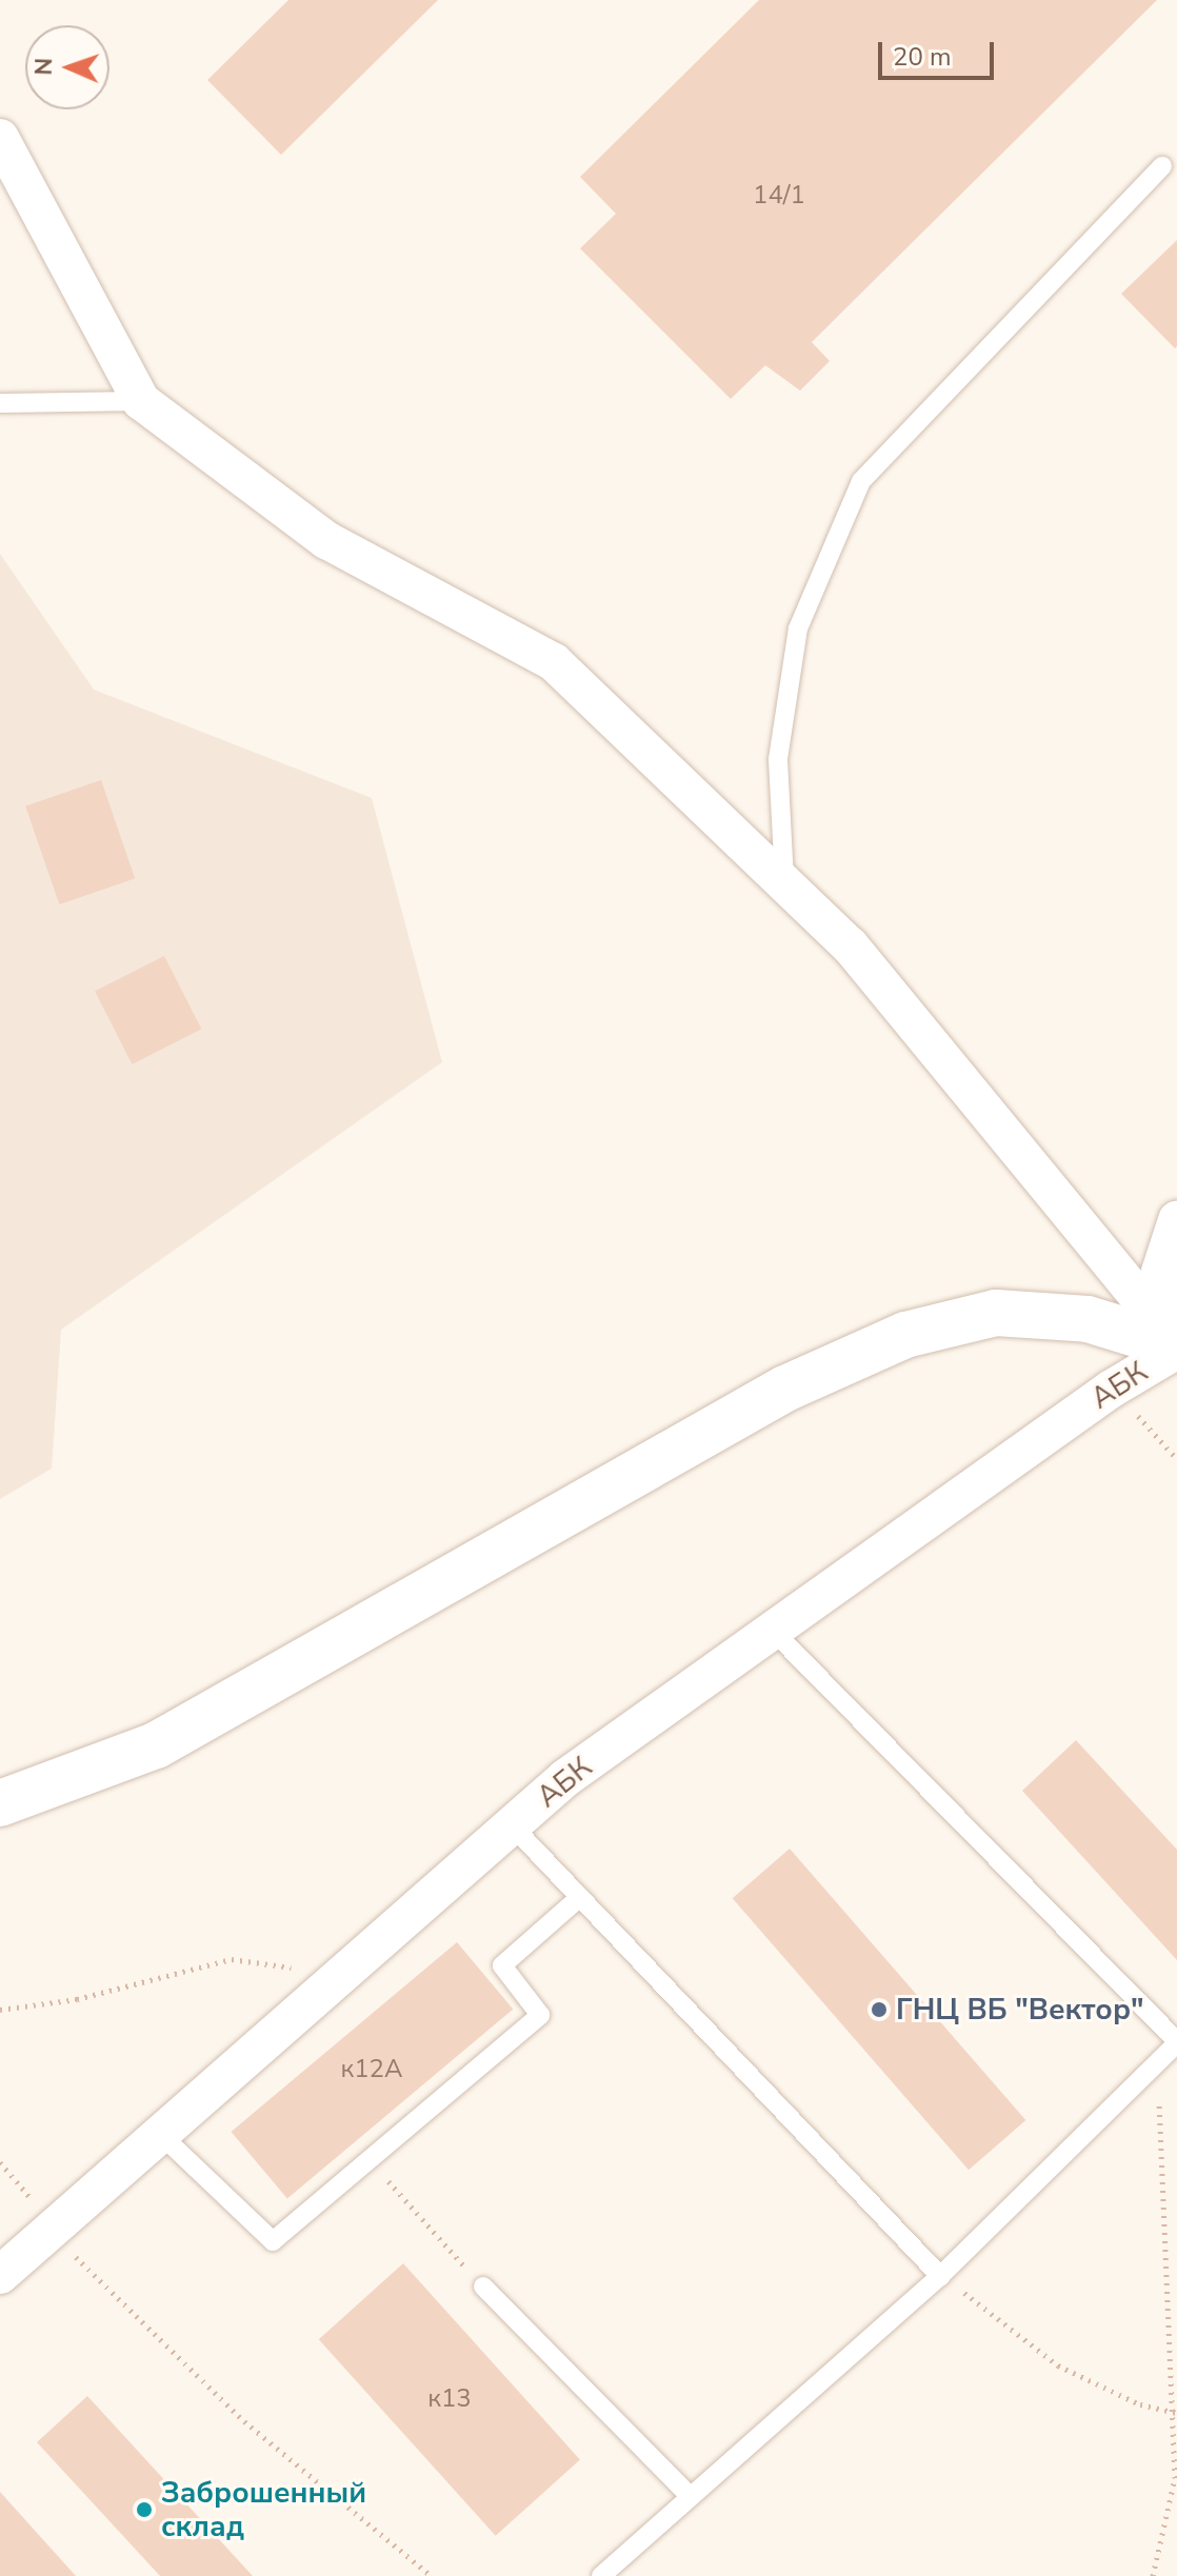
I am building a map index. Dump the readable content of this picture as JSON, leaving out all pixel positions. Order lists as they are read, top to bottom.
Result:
{
  "streets": {
    "street": ["АБК"]
  },
  "places": ["ГНЦ ВБ \"Вектор\"", "Заброшенный склад"],
  "house_numbers": ["14/1", "к12А", "к13"],
  "scale_bar": "20 m",
  "north": "left"
}
